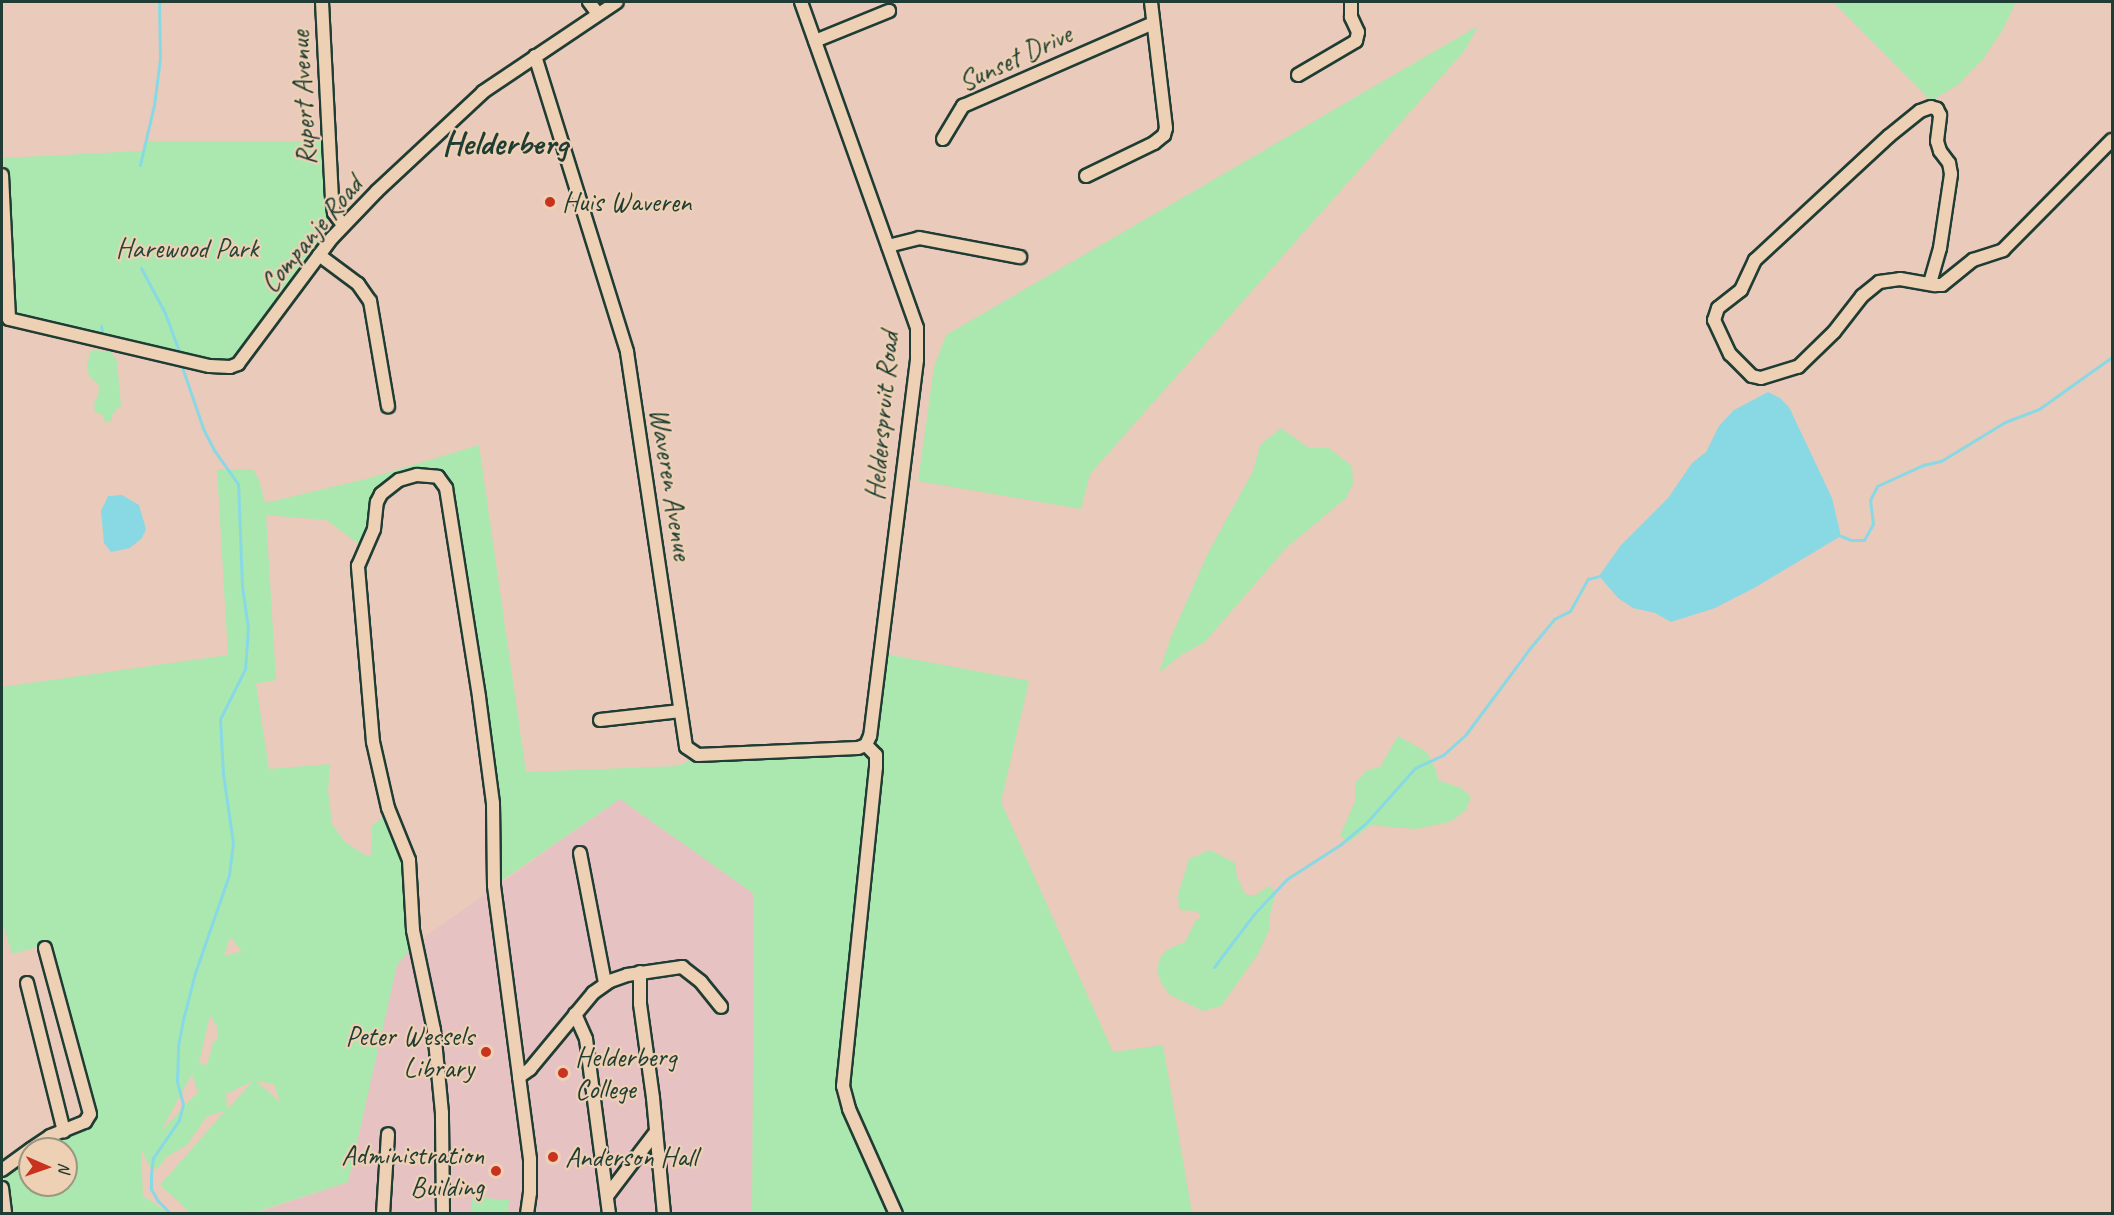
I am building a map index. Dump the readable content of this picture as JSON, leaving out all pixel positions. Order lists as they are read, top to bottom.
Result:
{
  "streets": {
    "street": [
      "Sunset Drive",
      "Rupert Avenue",
      "Companje Road",
      "Helderspruit Road",
      "Waveren Avenue"
    ]
  },
  "crossings": [
    ["Rupert Avenue", "Companje Road"],
    ["Companje Road", "Waveren Avenue"],
    ["Helderspruit Road", "Waveren Avenue"]
  ],
  "districts": ["Helderberg"],
  "parks": ["Harewood Park"],
  "places": [
    "Huis Waveren",
    "Peter Wessels Library",
    "Helderberg College",
    "Anderson Hall",
    "Administration Building"
  ],
  "north": "right"
}
